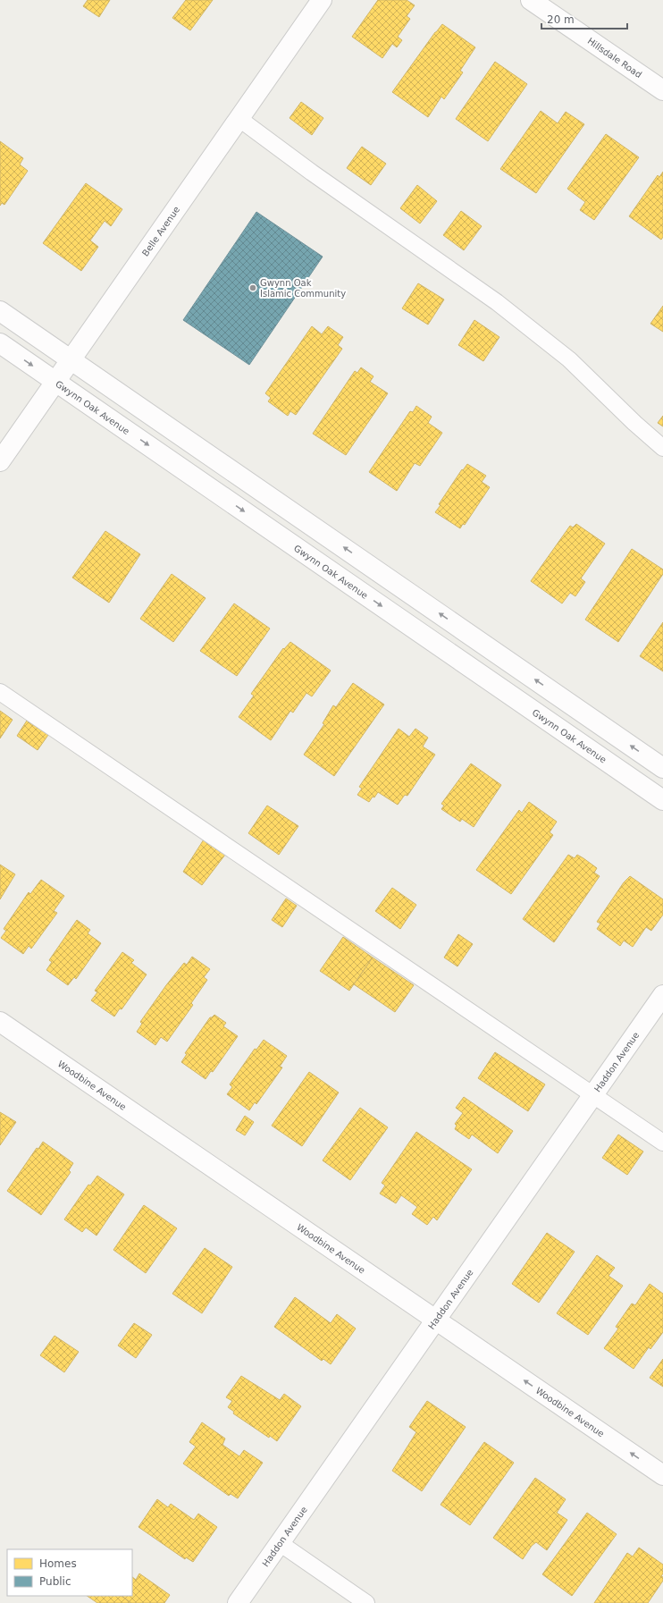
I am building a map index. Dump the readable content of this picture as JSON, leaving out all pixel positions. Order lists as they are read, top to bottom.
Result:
{
  "streets": {
    "street": [
      "Hillsdale Road",
      "Belle Avenue",
      "Gwynn Oak Avenue",
      "Haddon Avenue",
      "Woodbine Avenue"
    ]
  },
  "crossings": [
    ["Belle Avenue", "Gwynn Oak Avenue"],
    ["Haddon Avenue", "Woodbine Avenue"]
  ],
  "places": ["Gwynn Oak Islamic Community"],
  "legend": ["Homes", "Public"],
  "scale_bar": "20 m"
}
